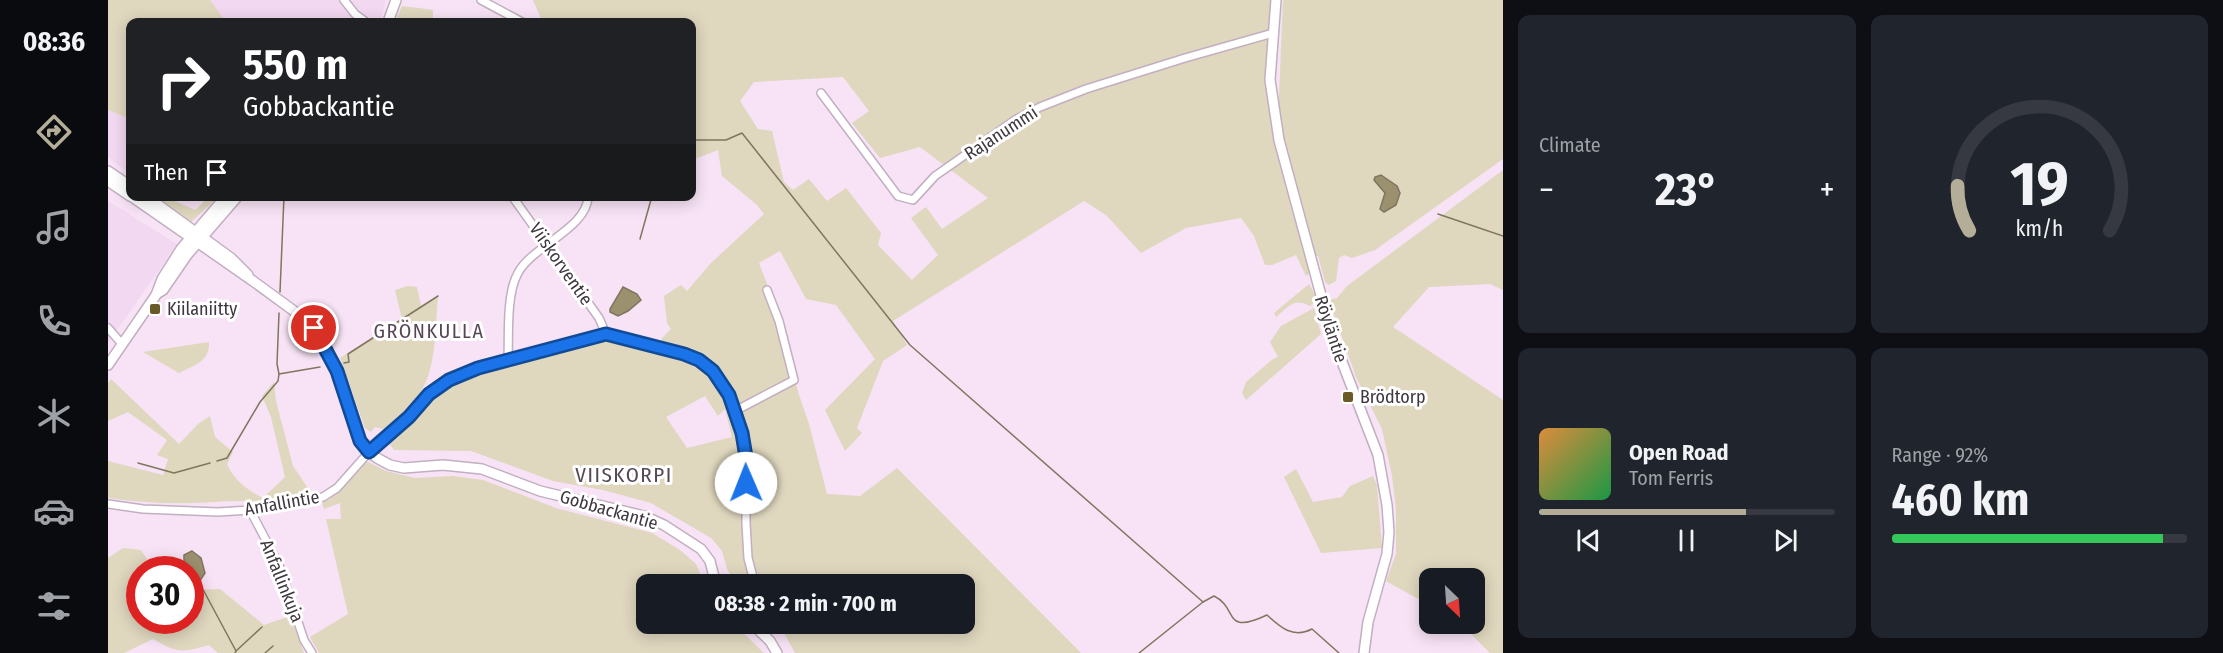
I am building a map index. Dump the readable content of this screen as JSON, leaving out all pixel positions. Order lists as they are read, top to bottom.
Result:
{
  "streets": {
    "street": [
      "Rajanummi",
      "Viiskorventie",
      "Röyläntie",
      "Anfallintie",
      "Gobbackantie",
      "Anfallinkuja"
    ]
  },
  "crossings": [
    ["Rajanummi", "Röyläntie"],
    ["Viiskorventie", "Anfallintie"],
    ["Anfallintie", "Gobbackantie"],
    ["Anfallintie", "Anfallinkuja"]
  ],
  "districts": ["GRÖNKULLA", "VIISKORPI"],
  "places": {
    "transit": ["Kiilaniitty", "Brödtorp"]
  },
  "north": "bottom right",
  "page": {
    "tabs": "08:36",
    "tile": [
      "Climate",
      ["Range · 92%", "460 km"]
    ],
    "turn": ["550 m", "Gobbackantie"],
    "then": "Then",
    "heat": ["−", "23°", "+"],
    "song": ["Open Road", "Tom Ferris"],
    "limit": "30",
    "trip": "08:38 · 2 min · 700 m",
    "gauge": ["19", "km/h"]
  }
}
